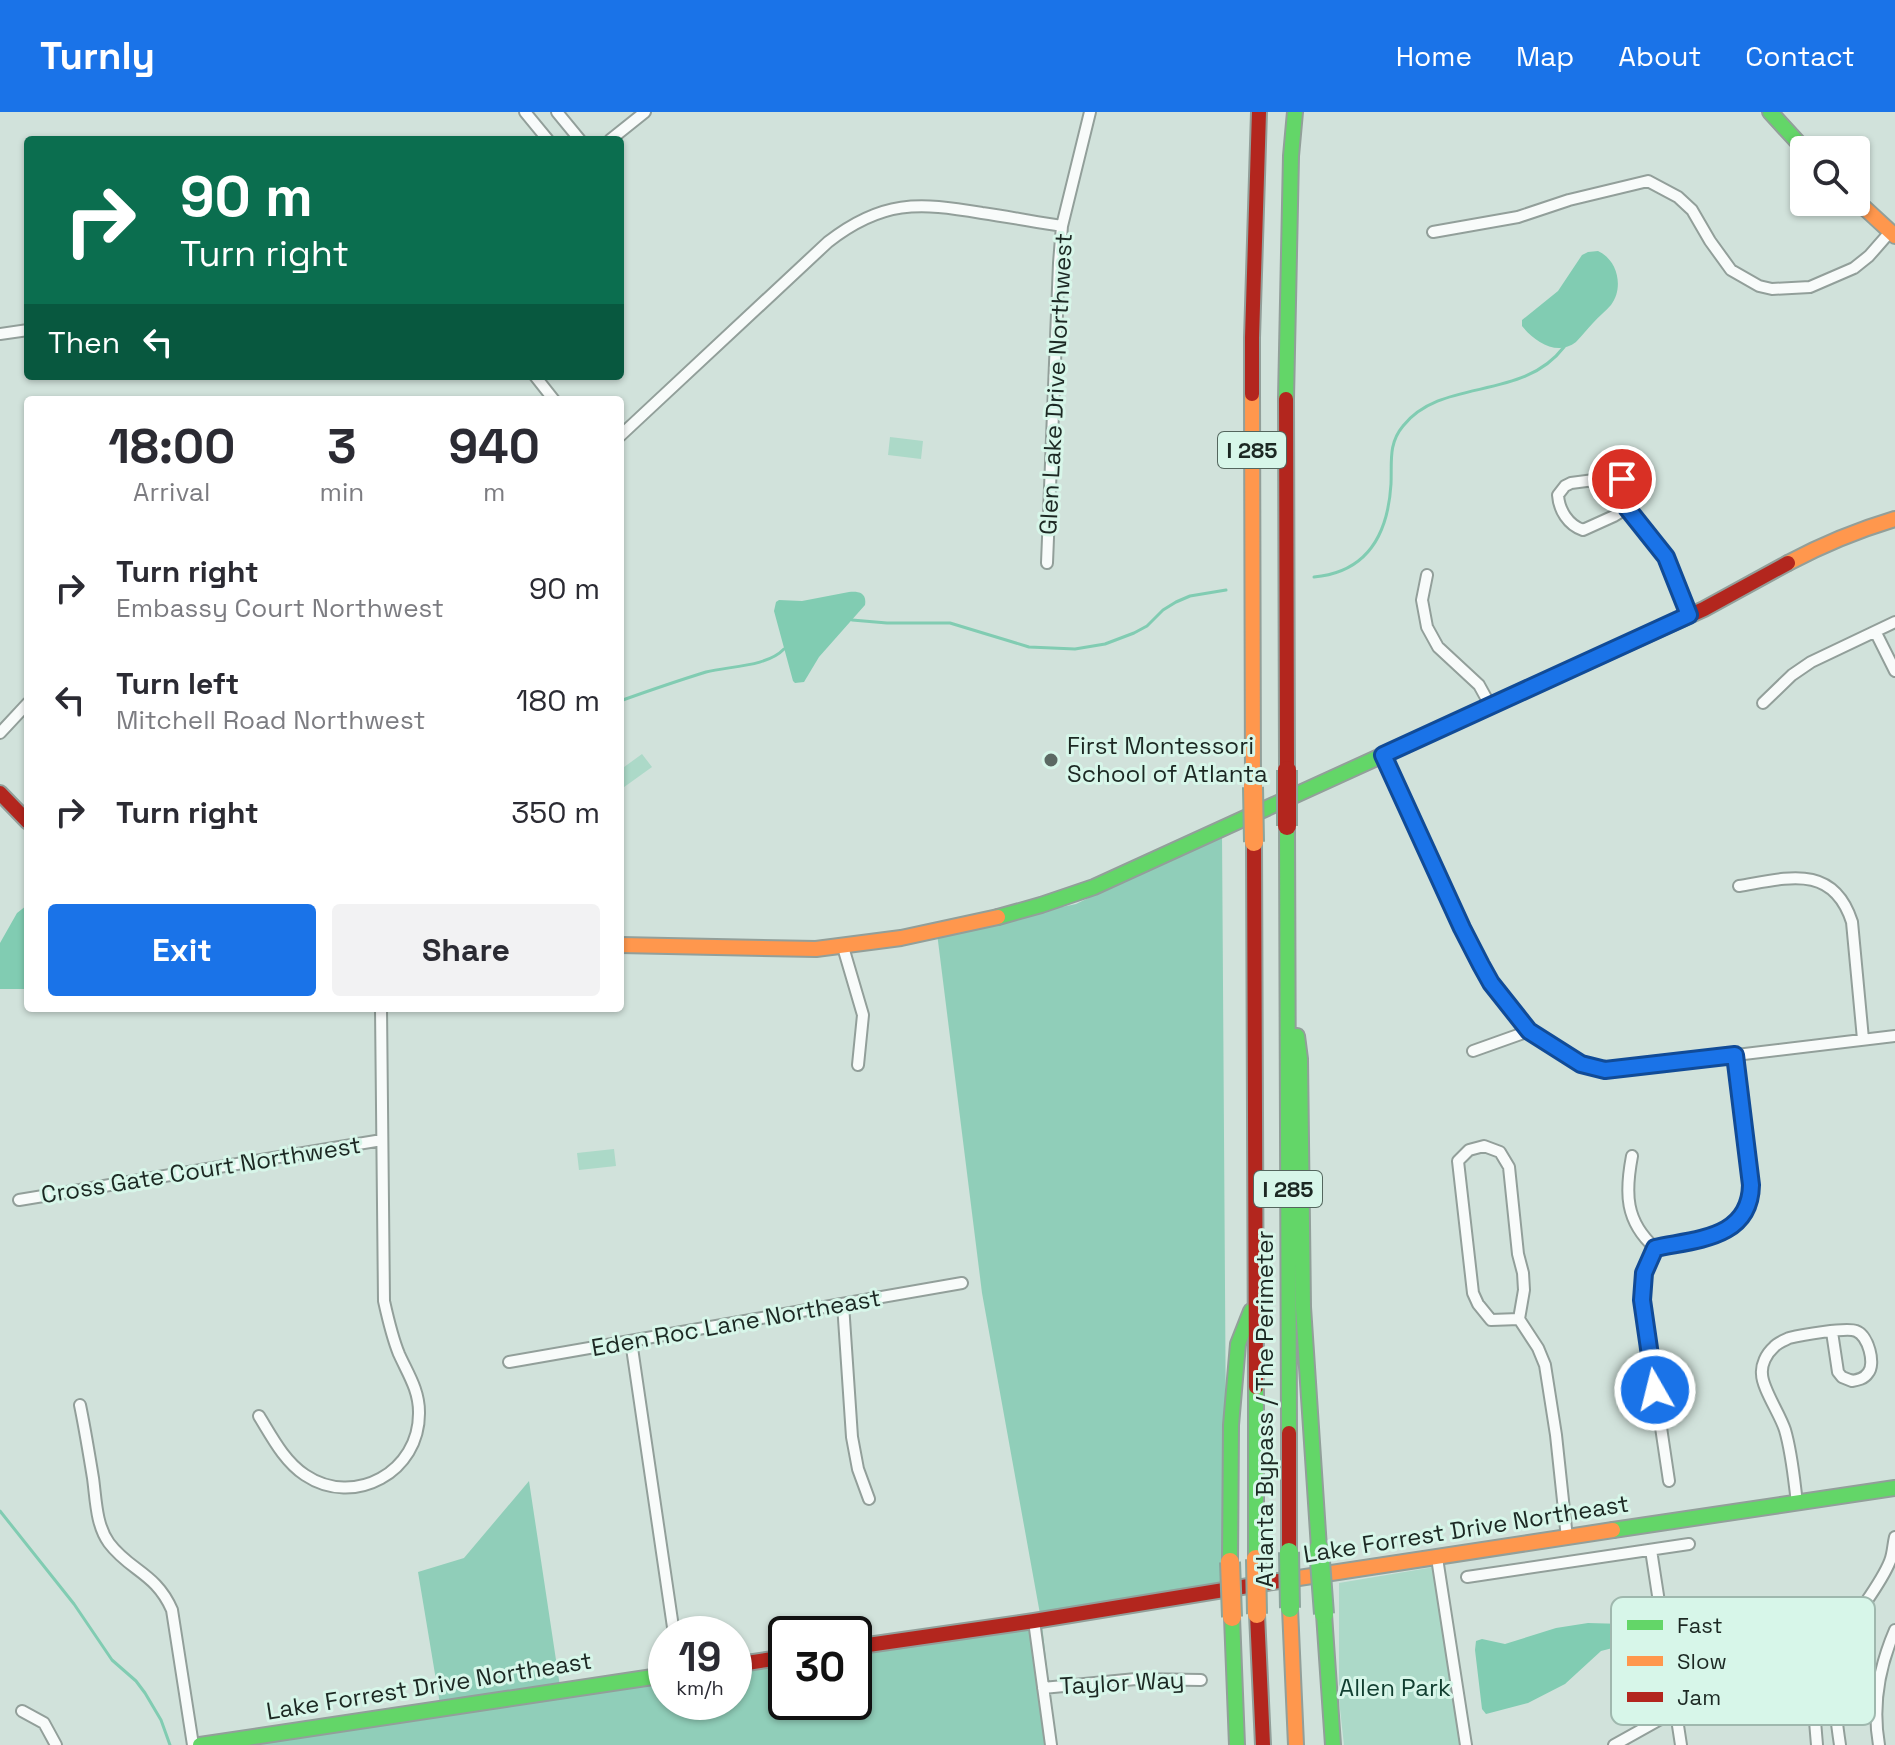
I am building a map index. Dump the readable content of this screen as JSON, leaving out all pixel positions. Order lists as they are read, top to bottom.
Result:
{
  "streets": {
    "main road": ["I 285", "Atlanta Bypass / The Perimeter", "Lake Forrest Drive Northeast"],
    "street": [
      "Glen Lake Drive Northwest",
      "Cross Gate Court Northwest",
      "Eden Roc Lane Northeast",
      "Taylor Way"
    ]
  },
  "parks": ["Allen Park"],
  "places": ["First Montessori School of Atlanta"],
  "legend": ["Fast", "Slow", "Jam"],
  "page": {
    "header": "Turnly",
    "nav": [
      "Home",
      "Map",
      "About",
      "Contact"
    ],
    "turn": ["90 m", "Turn right"],
    "then": "Then",
    "eta": [
      "18:00",
      "Arrival",
      "3",
      "min",
      "940",
      "m"
    ],
    "list": [
      {
        "name": "Turn right",
        "note": "Embassy Court Northwest",
        "value": "90 m"
      },
      {
        "name": "Turn left",
        "note": "Mitchell Road Northwest",
        "value": "180 m"
      },
      {
        "name": "Turn right",
        "value": "350 m"
      }
    ],
    "buttons": ["Exit", "Share"],
    "speed": "19 km/h",
    "limit": "30"
  }
}
